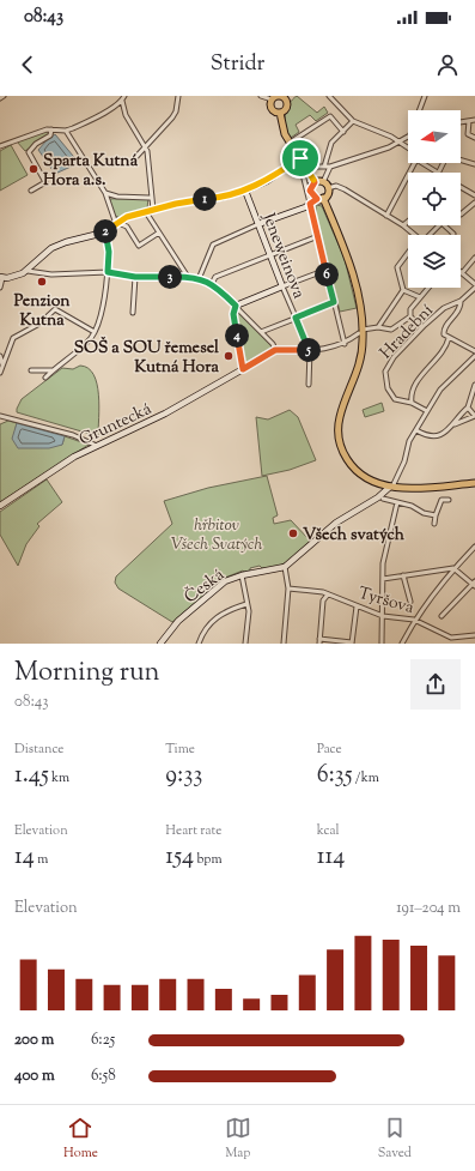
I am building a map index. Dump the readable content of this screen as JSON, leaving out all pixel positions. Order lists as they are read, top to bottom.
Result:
{
  "streets": {
    "street": [
      "Jeneweinova",
      "Hradební",
      "Gruntecká",
      "Česká",
      "Tyršova"
    ]
  },
  "crossings": [
    ["Hradební", "Česká"]
  ],
  "parks": ["hřbitov Všech Svatých"],
  "places": [
    "Sparta Kutná Hora a.s.",
    "Penzion Kutna",
    "SOŠ a SOU řemesel Kutná Hora",
    "Všech svatých"
  ],
  "north": "left",
  "page": {
    "status": "08:43",
    "header": "Stridr",
    "pins": [
      "1",
      "2",
      "6",
      "3",
      "4",
      "5"
    ],
    "heading": ["Morning run", "08:43"],
    "stats": [
      ["Distance", "1.45 km"],
      ["Time", "9:33"],
      ["Pace", "6:35 /km"],
      ["Elevation", "14 m"],
      ["Heart rate", "154 bpm"],
      ["kcal", "114"]
    ],
    "chart": ["Elevation", "191–204 m"],
    "list": [
      {
        "name": "200 m",
        "note": "6:25"
      },
      {
        "name": "400 m",
        "note": "6:58"
      }
    ],
    "tabs": ["Home", "Map", "Saved"]
  }
}
